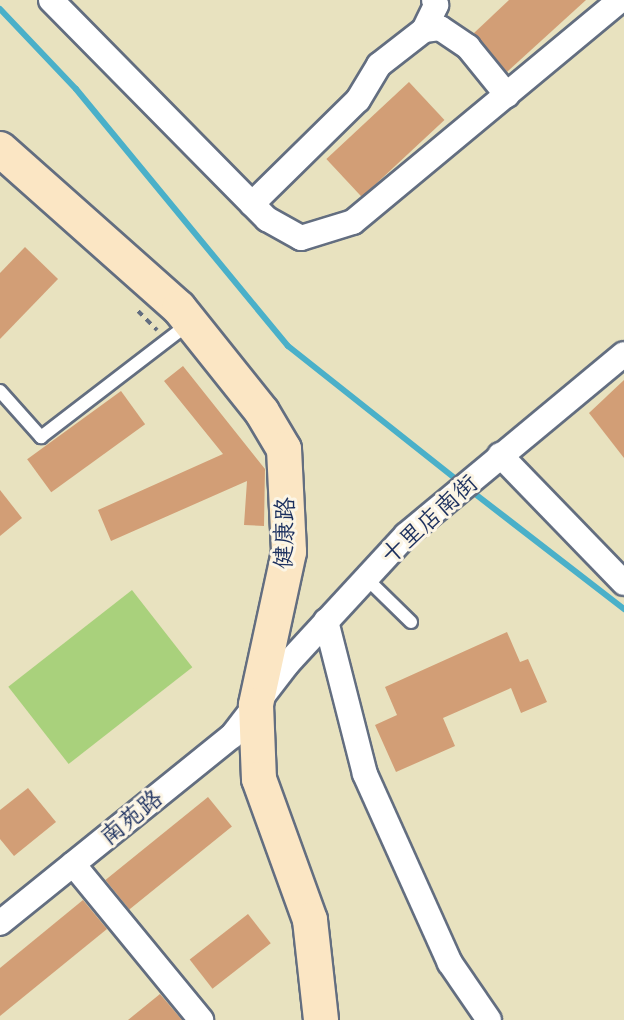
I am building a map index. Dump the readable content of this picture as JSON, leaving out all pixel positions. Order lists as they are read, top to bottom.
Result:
{
  "streets": {
    "main road": ["健康路"],
    "street": ["十里店南街", "南苑路"]
  },
  "crossings": [
    ["十里店南街", "健康路"],
    ["十里店南街", "南苑路"],
    ["健康路", "南苑路"]
  ]
}
